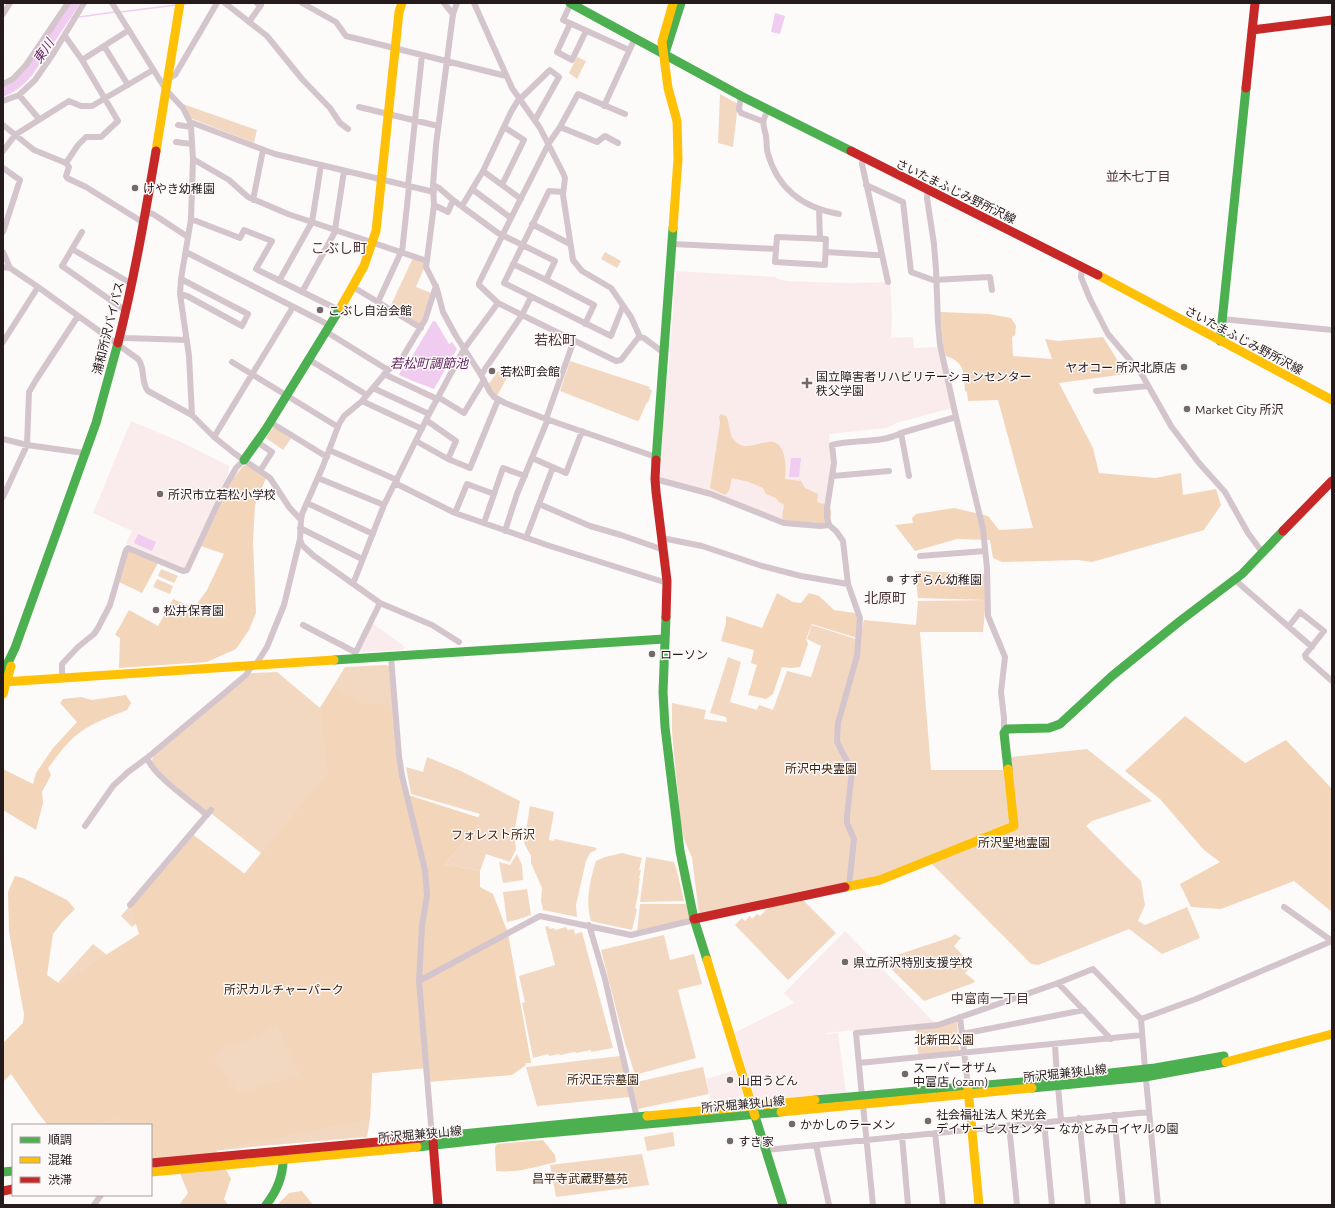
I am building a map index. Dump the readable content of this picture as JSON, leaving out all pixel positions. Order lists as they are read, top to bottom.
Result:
{
  "streets": {
    "main road": ["さいたまふじみ野所沢線", "浦和所沢バイパス", "所沢堀兼狭山線"]
  },
  "districts": [
    "並木七丁目",
    "こぶし町",
    "若松町",
    "北原町",
    "中富南一丁目"
  ],
  "water": ["東川", "若松町調節池"],
  "parks": [
    "所沢中央霊園",
    "フォレスト所沢",
    "所沢聖地霊園",
    "所沢カルチャーパーク",
    "北新田公園",
    "所沢正宗墓園",
    "昌平寺武蔵野墓苑"
  ],
  "places": {
    "other": [
      "けやき幼稚園",
      "こぶし自治会館",
      "ヤオコー 所沢北原店",
      "若松町会館",
      "Market City 所沢",
      "所沢市立若松小学校",
      "すずらん幼稚園",
      "松井保育園",
      "ローソン",
      "県立所沢特別支援学校",
      "スーパーオザム 中富店 (ozam)",
      "山田うどん",
      "社会福祉法人 栄光会 デイサービスセンター なかとみロイヤルの園",
      "かかしのラーメン",
      "すき家"
    ],
    "health": ["国立障害者リハビリテーションセンター 秩父学園"]
  },
  "legend": ["順調", "混雑", "渋滞"]
}
